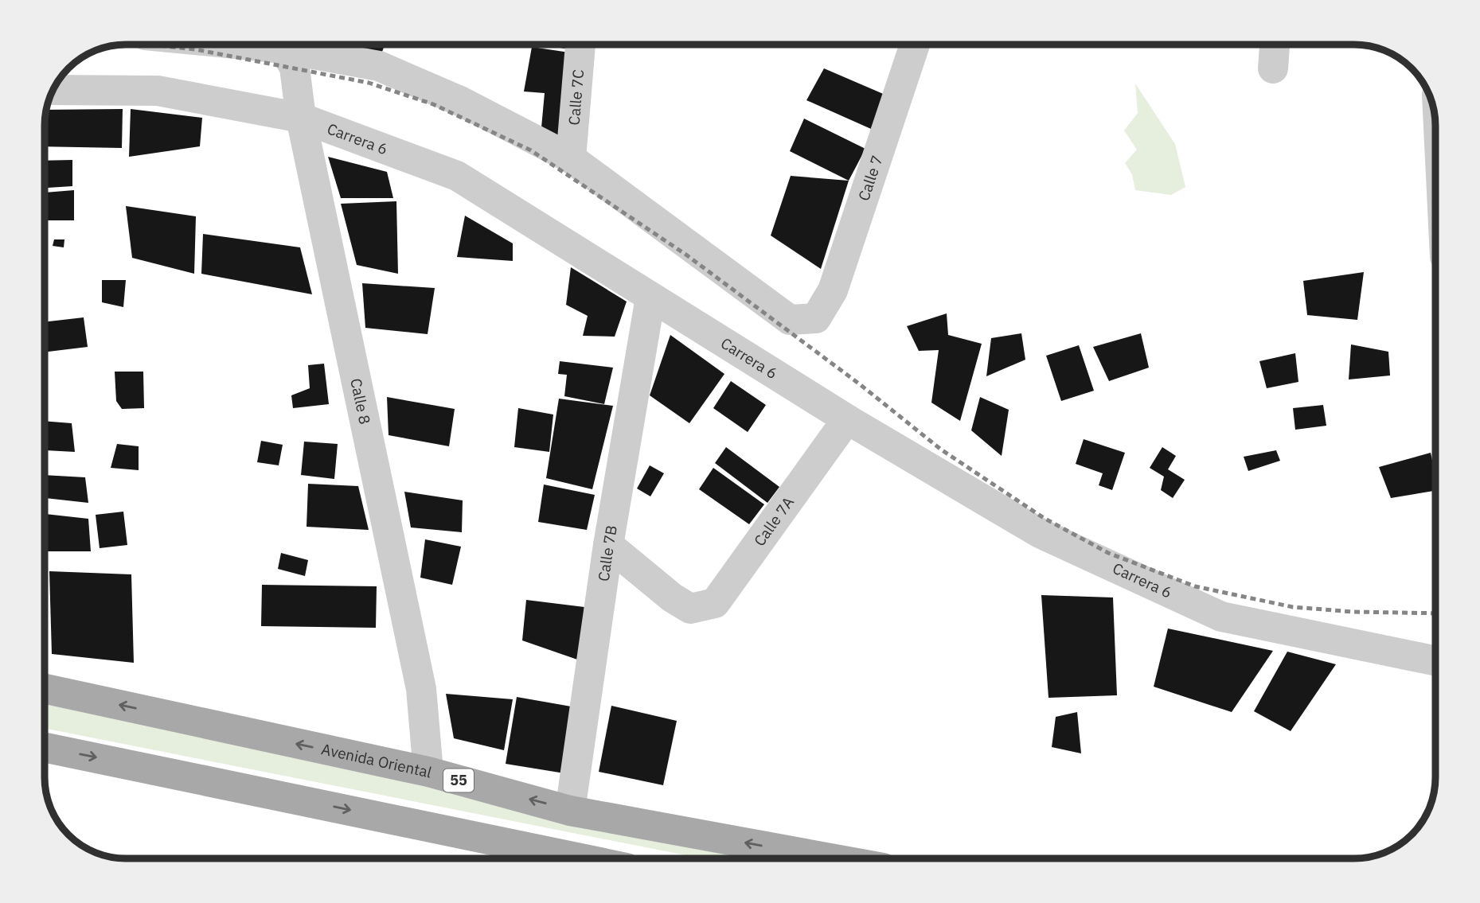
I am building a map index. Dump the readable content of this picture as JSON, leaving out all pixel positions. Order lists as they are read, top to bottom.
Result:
{
  "streets": {
    "main road": ["Avenida Oriental", "55"],
    "street": [
      "Calle 7C",
      "Carrera 6",
      "Calle 7",
      "Calle 8",
      "Calle 7A",
      "Calle 7B"
    ]
  },
  "crossings": [
    ["Calle 7C", "Calle 7"],
    ["Carrera 6", "Calle 8"],
    ["Carrera 6", "Calle 7A"],
    ["Carrera 6", "Calle 7B"],
    ["Calle 8", "Avenida Oriental"],
    ["Calle 7A", "Calle 7B"],
    ["Calle 7B", "Avenida Oriental"]
  ]
}
